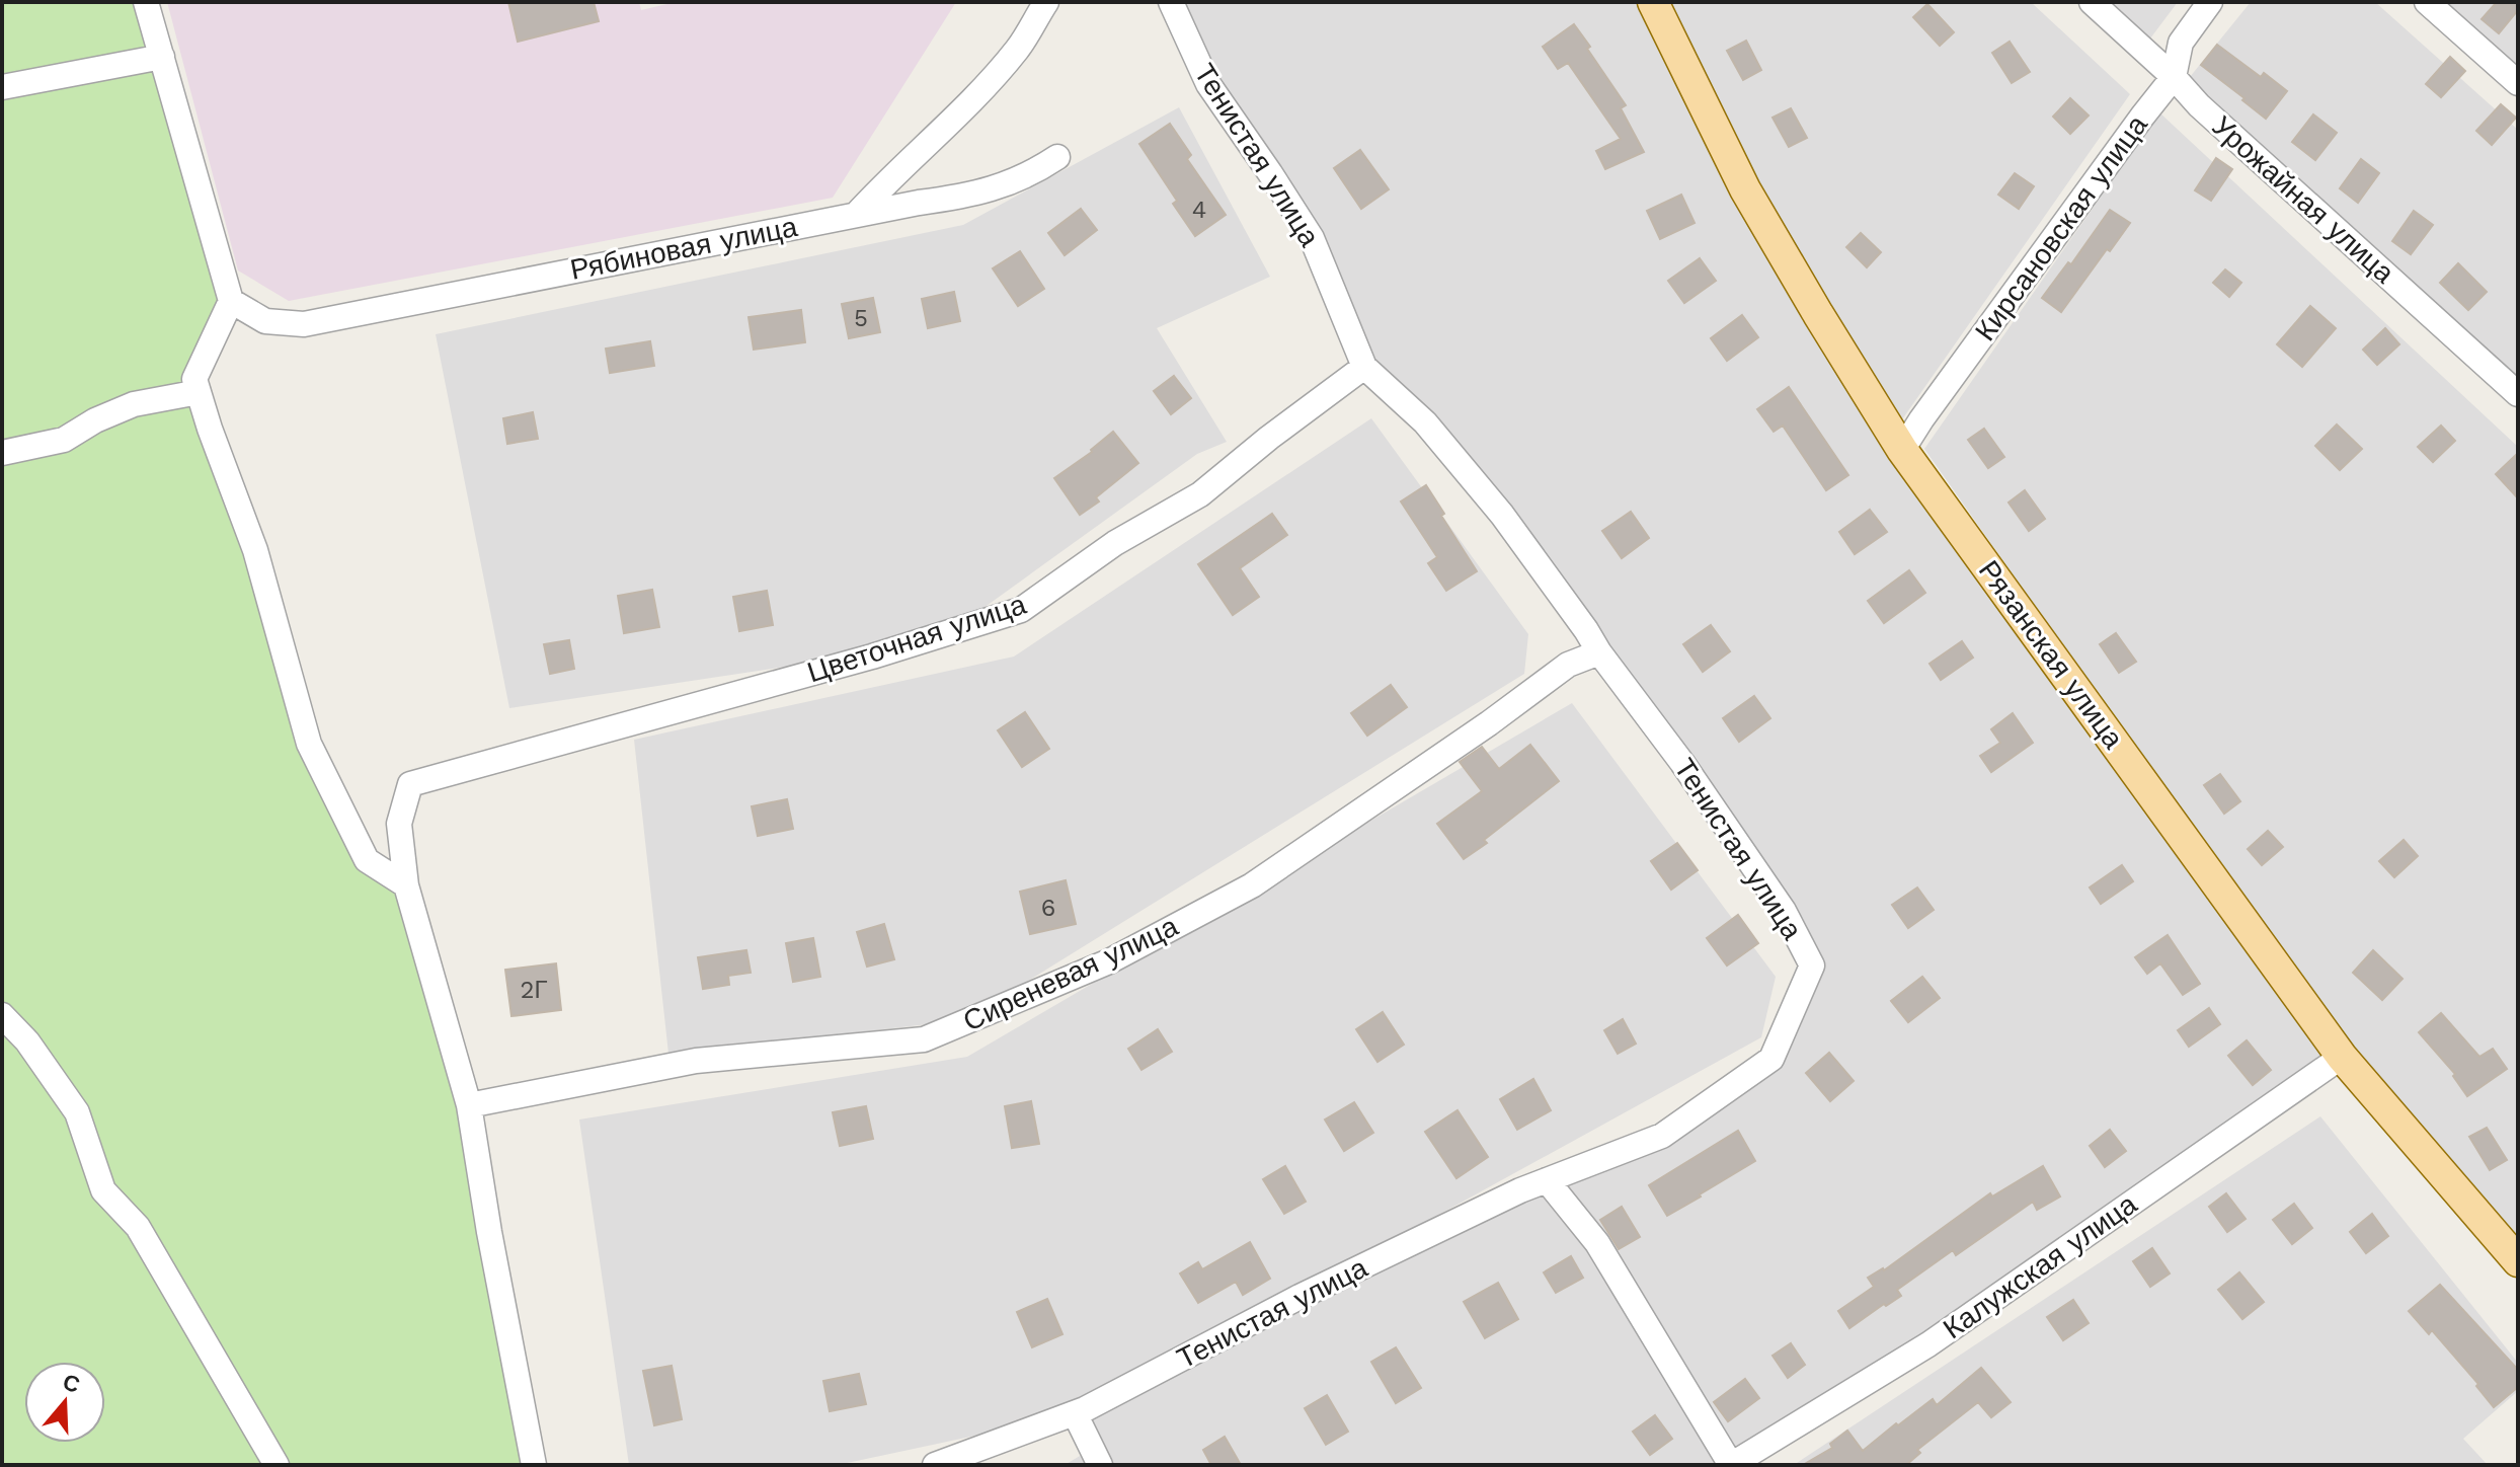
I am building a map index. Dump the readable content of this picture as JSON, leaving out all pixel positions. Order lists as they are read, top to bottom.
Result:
{
  "streets": {
    "main road": ["Рязанская улица"],
    "street": [
      "Тенистая улица",
      "Урожайная улица",
      "Кирсановская улица",
      "Рябиновая улица",
      "Цветочная улица",
      "Сиреневая улица",
      "Калужская улица"
    ]
  },
  "crossings": [
    ["Тенистая улица", "Цветочная улица"],
    ["Тенистая улица", "Сиреневая улица"],
    ["Урожайная улица", "Кирсановская улица"],
    ["Кирсановская улица", "Рязанская улица"],
    ["Рязанская улица", "Калужская улица"]
  ],
  "house_numbers": [
    "4",
    "5",
    "6",
    "2Г"
  ],
  "north": "top"
}
